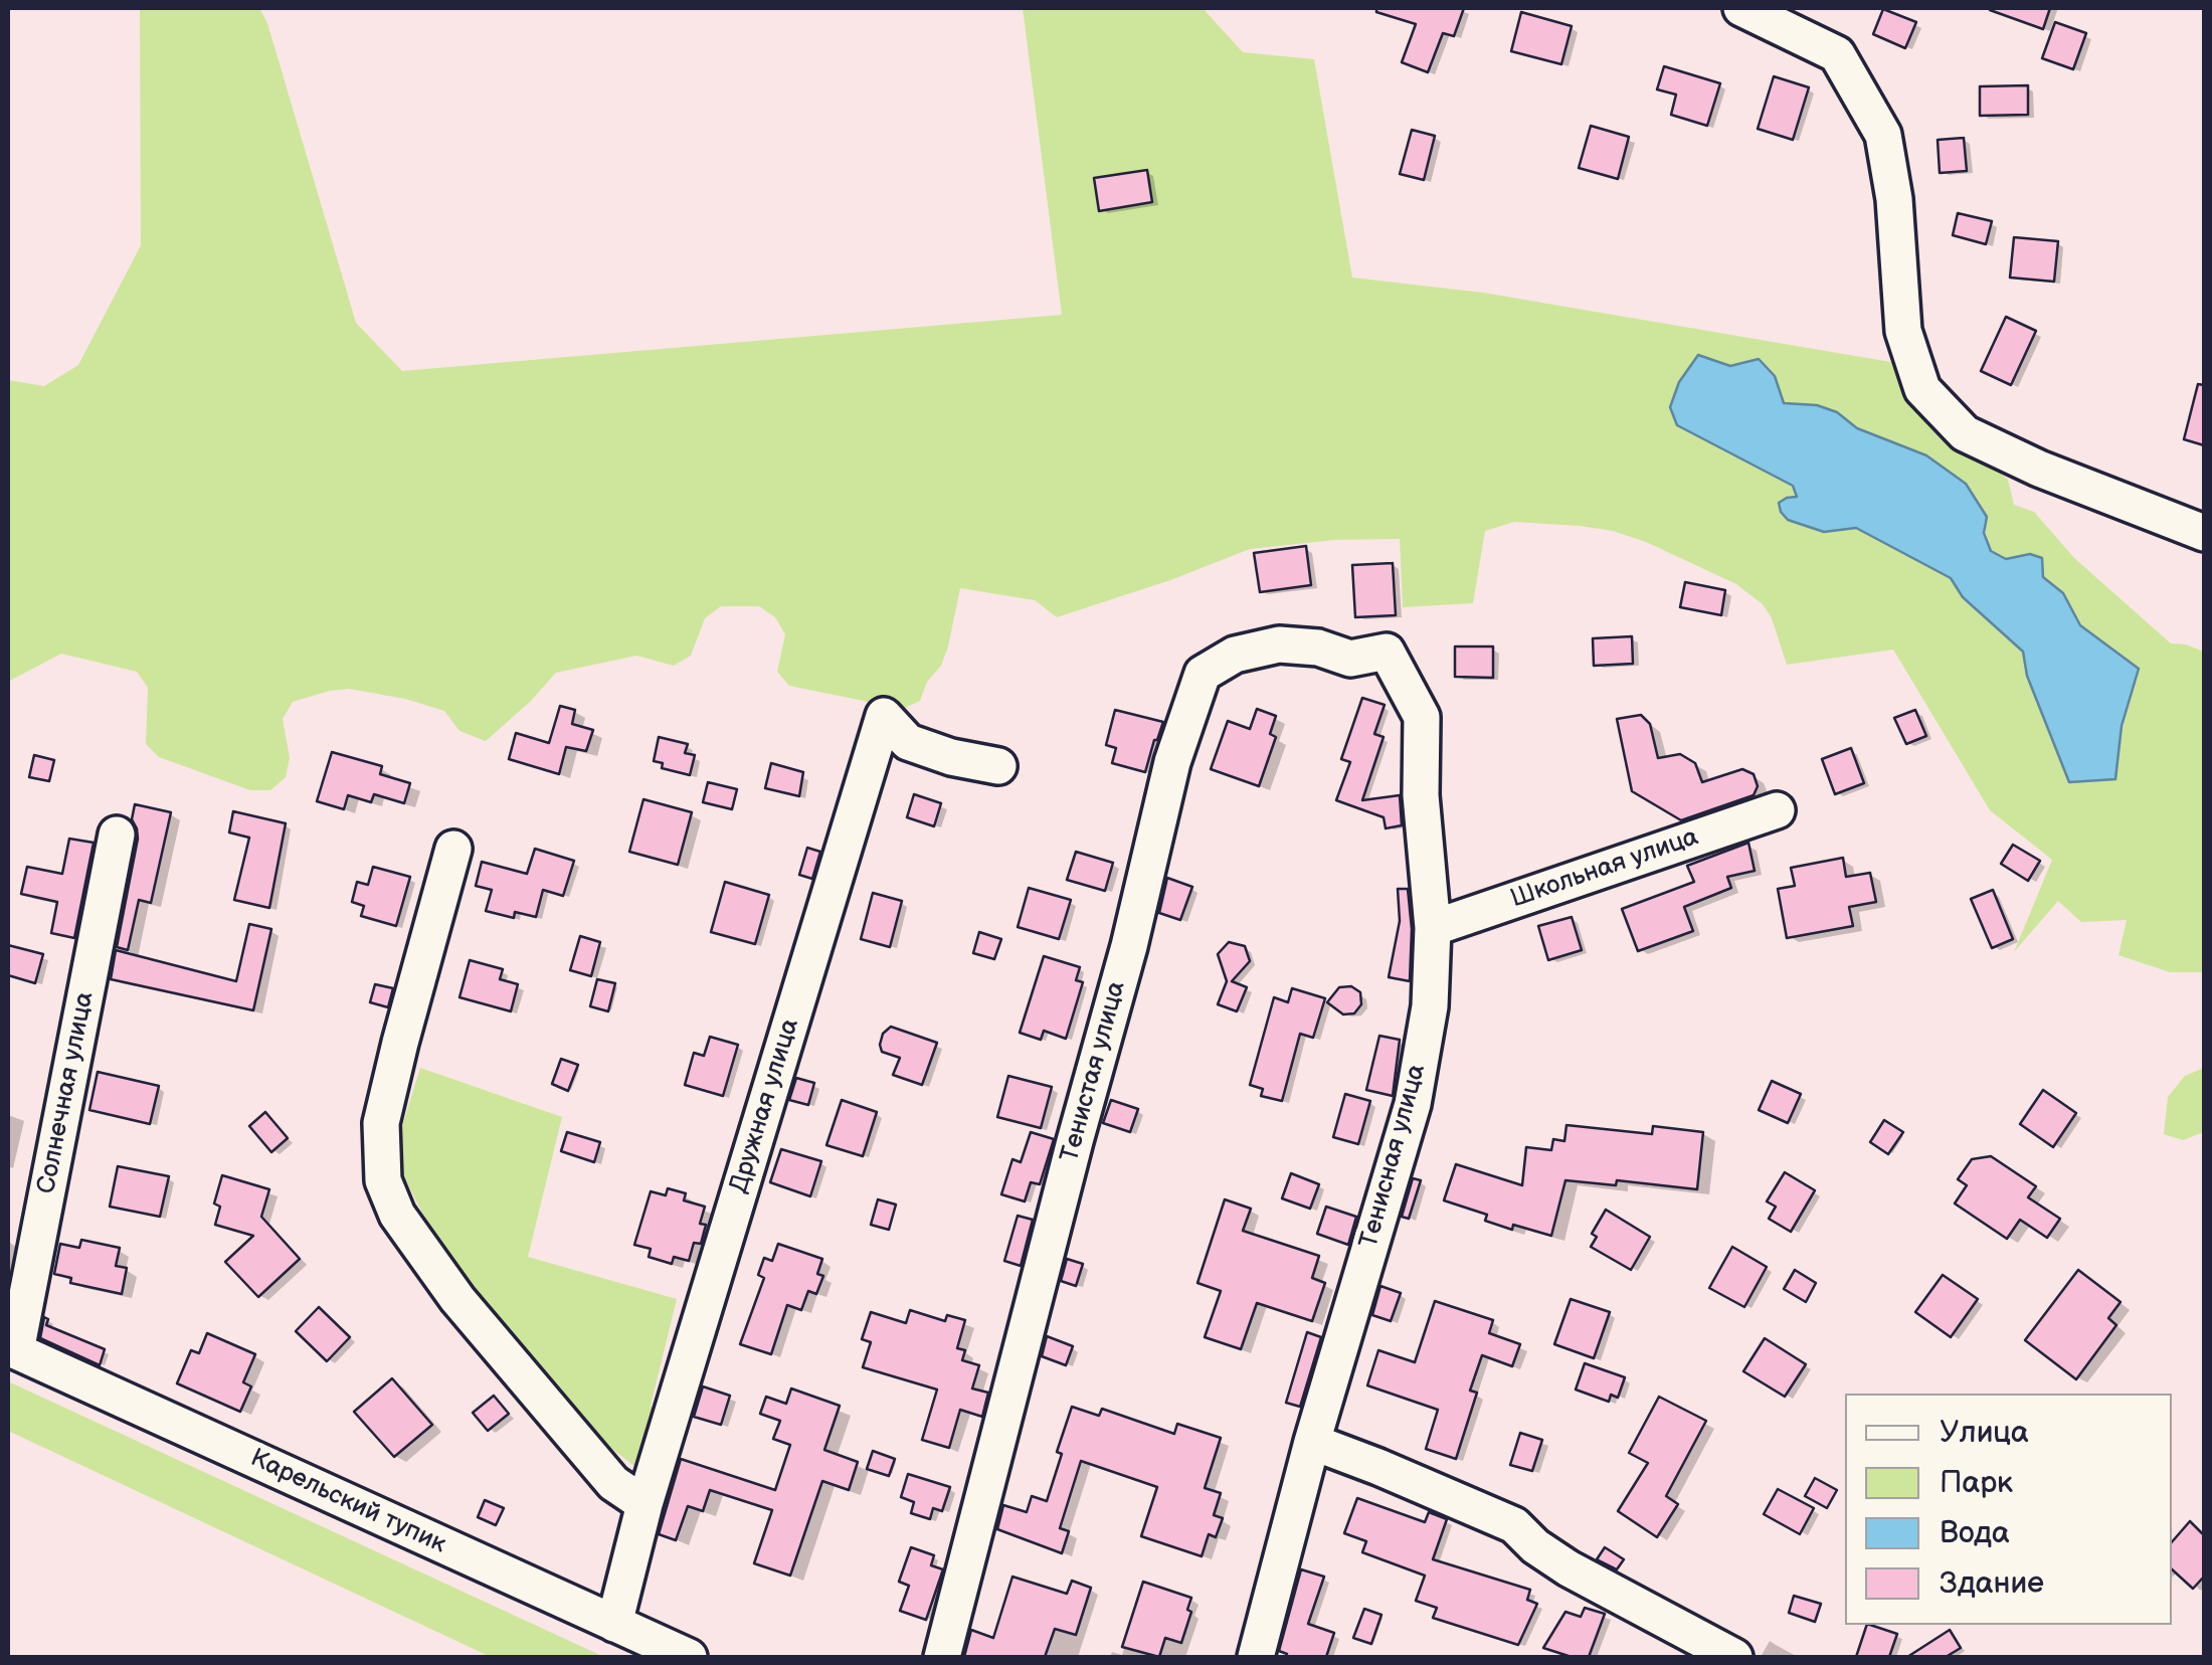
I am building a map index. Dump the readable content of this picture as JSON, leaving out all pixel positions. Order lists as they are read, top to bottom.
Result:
{
  "streets": {
    "street": [
      "Школьная улица",
      "Тенистая улица",
      "Солнечная улица",
      "Дружная улица",
      "Тенисная улица",
      "Карельский тупик"
    ]
  },
  "crossings": [
    ["Школьная улица", "Тенисная улица"],
    ["Тенистая улица", "Тенисная улица"],
    ["Солнечная улица", "Карельский тупик"],
    ["Дружная улица", "Карельский тупик"]
  ],
  "legend": [
    "Улица",
    "Парк",
    "Вода",
    "Здание"
  ]
}
